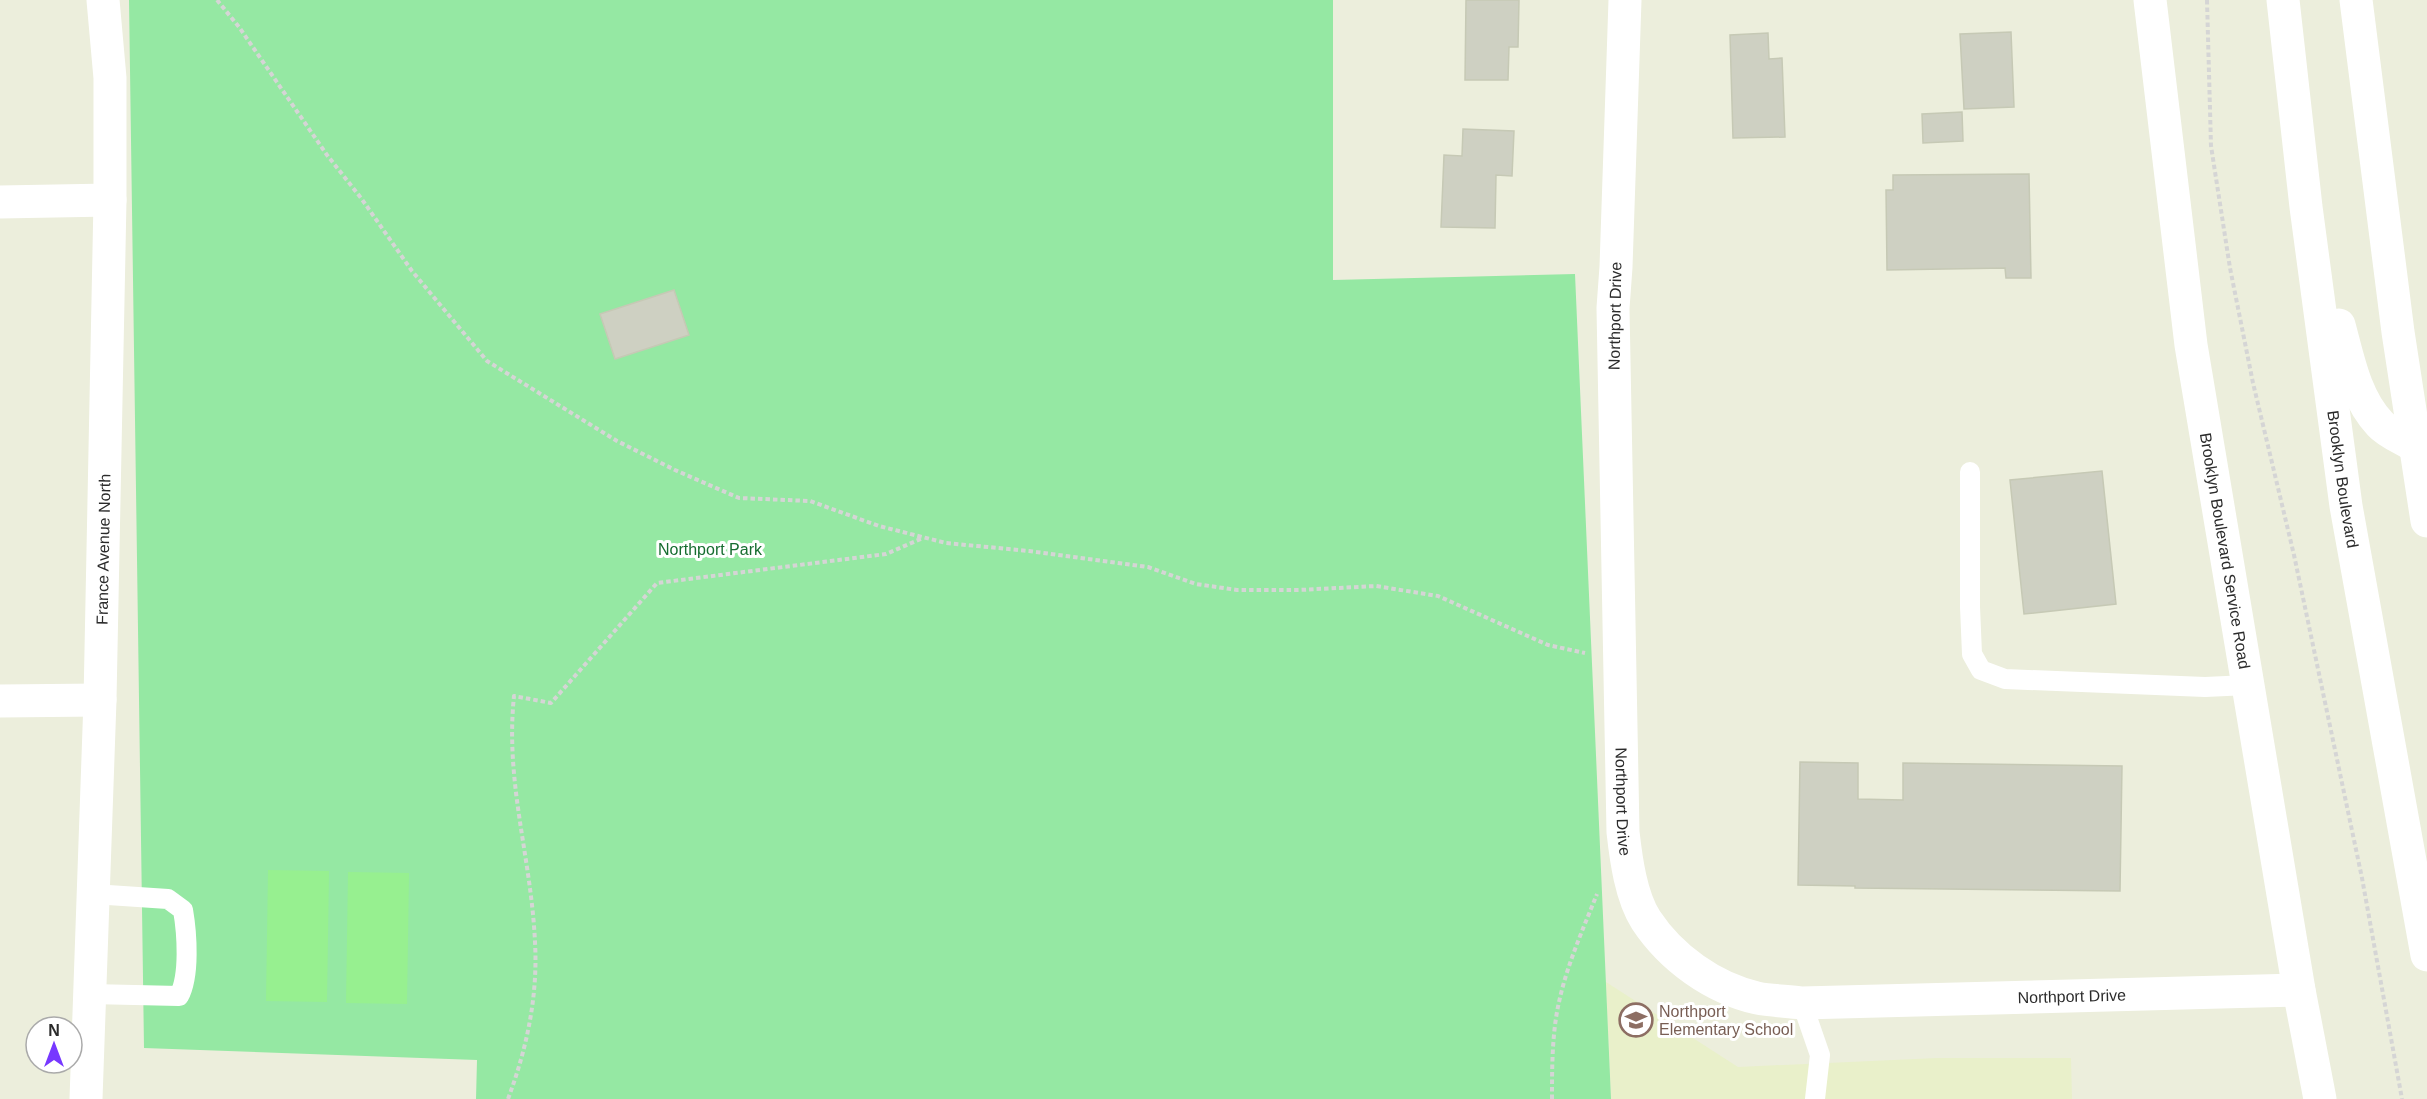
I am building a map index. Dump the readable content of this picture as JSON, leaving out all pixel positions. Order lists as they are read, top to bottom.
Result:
{
  "streets": {
    "street": [
      "Northport Drive",
      "Brooklyn Boulevard",
      "France Avenue North",
      "Brooklyn Boulevard Service Road"
    ]
  },
  "crossings": [
    ["Northport Drive", "Brooklyn Boulevard Service Road"]
  ],
  "parks": ["Northport Park"],
  "places": {
    "school or university": ["Northport Elementary School"]
  },
  "north": "top"
}
